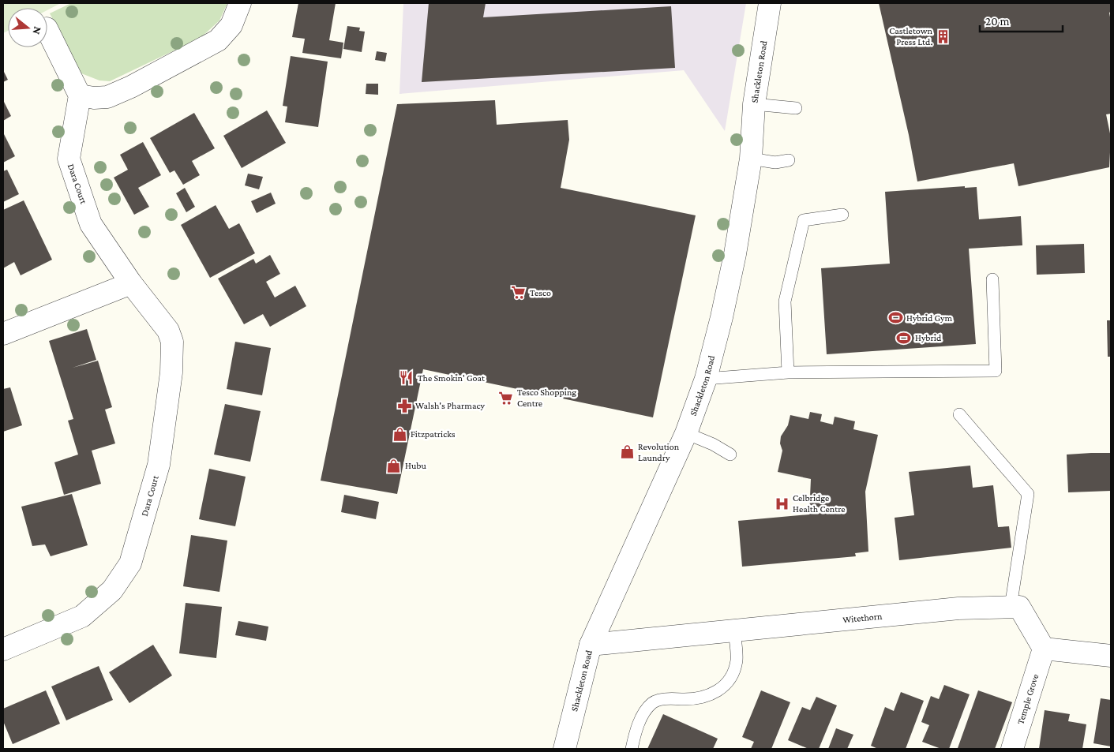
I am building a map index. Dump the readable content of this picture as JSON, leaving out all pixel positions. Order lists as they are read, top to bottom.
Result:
{
  "streets": {
    "street": [
      "Shackleton Road",
      "Dara Court",
      "Witethorn",
      "Temple Grove"
    ]
  },
  "crossings": [
    ["Shackleton Road", "Witethorn"]
  ],
  "places": {
    "building": ["Castletown Press Ltd."],
    "supermarket": ["Tesco", "Tesco Shopping Centre"],
    "sports": ["Hybrid Gym", "Hybrid"],
    "restaurant": ["The Smokin' Goat"],
    "pharmacy": ["Walsh's Pharmacy"],
    "shop": ["Fitzpatricks", "Revolution Laundry", "Hubu"],
    "hospital": ["Celbridge Health Centre"]
  },
  "scale_bar": "20 m",
  "north": "right"
}
